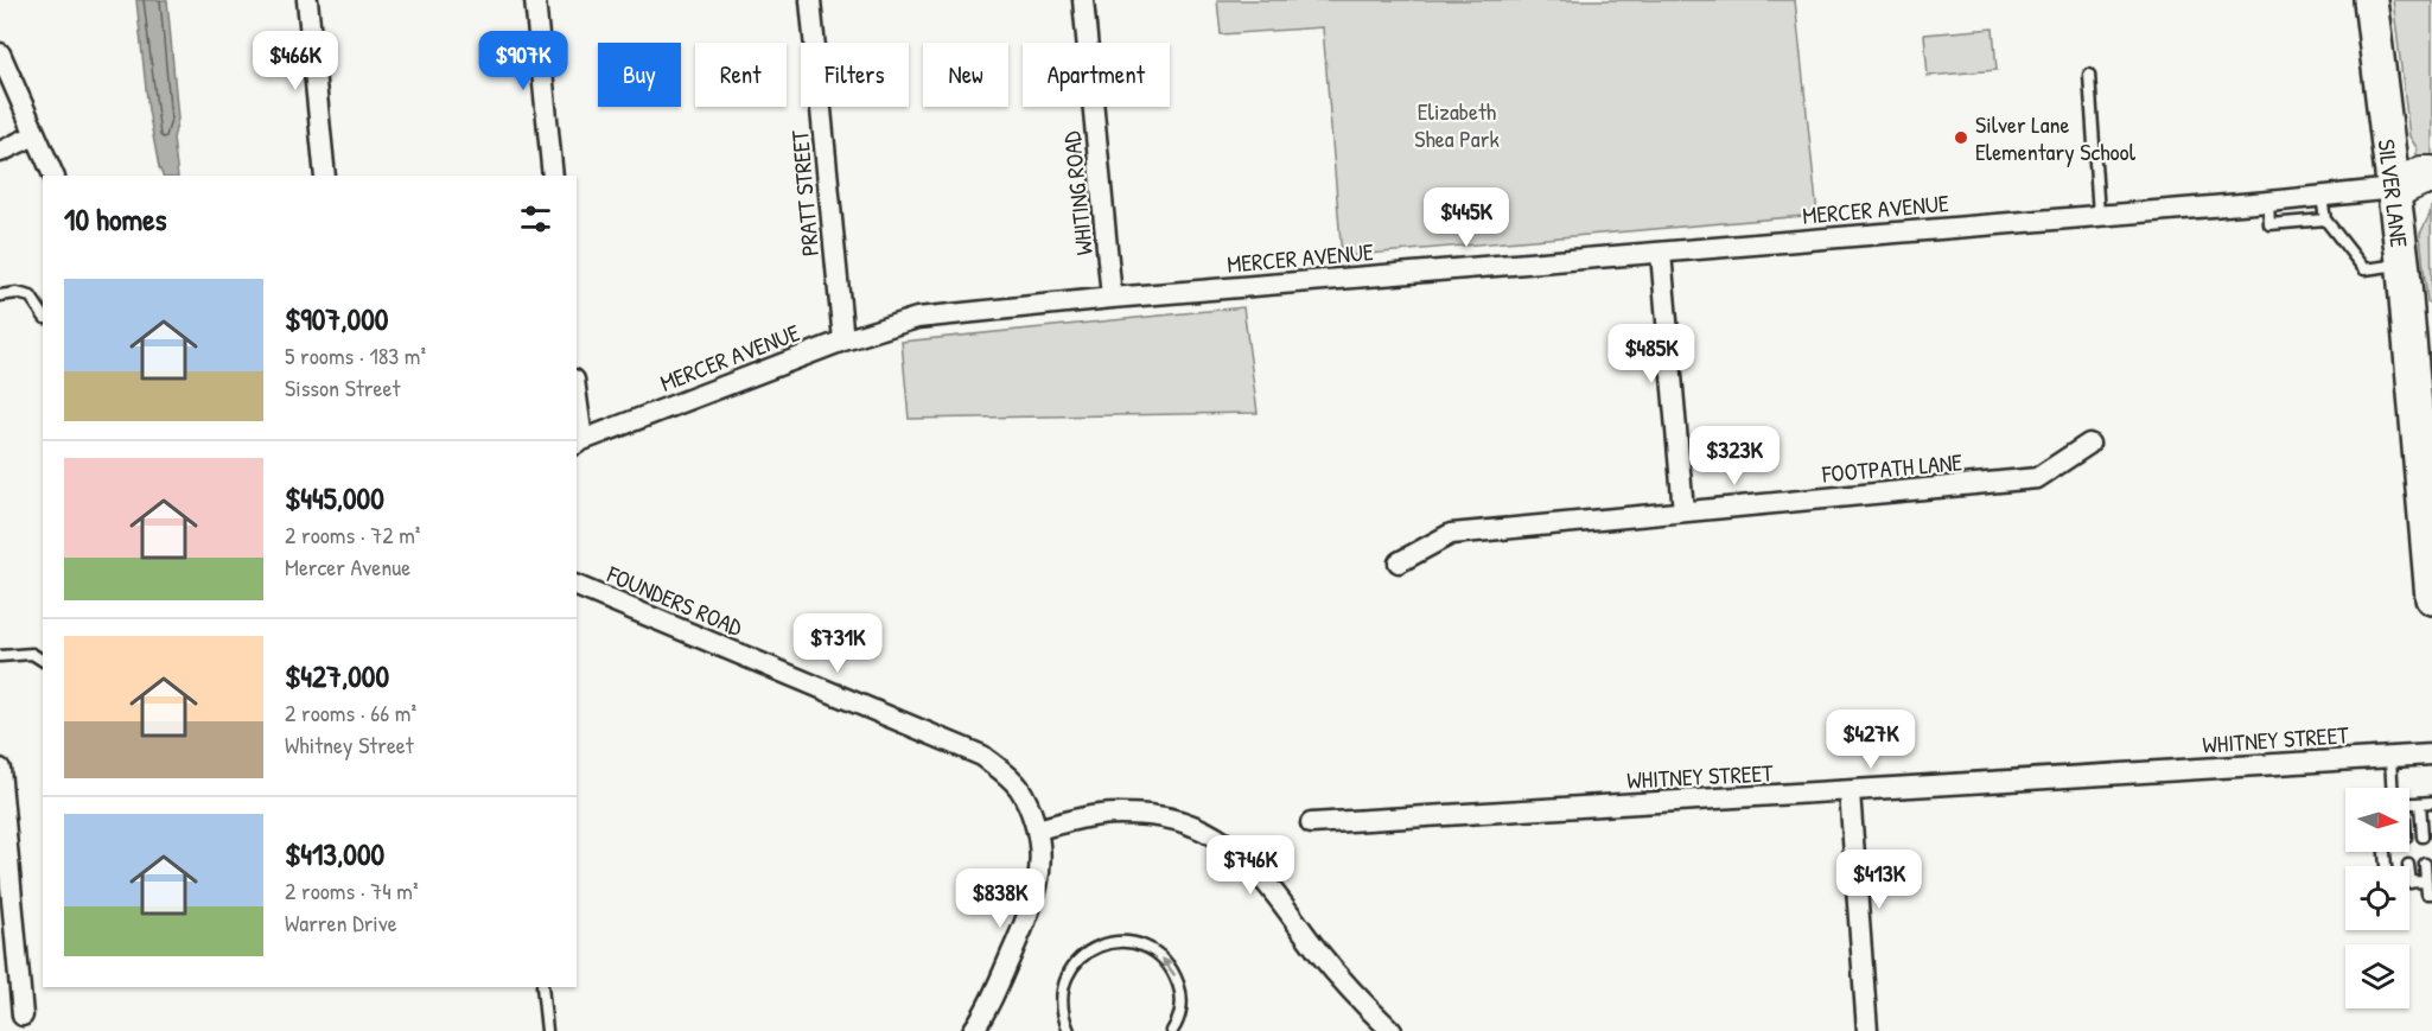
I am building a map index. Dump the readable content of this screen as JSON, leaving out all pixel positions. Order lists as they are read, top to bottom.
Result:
{
  "streets": {
    "main road": ["SILVER LANE"],
    "street": [
      "PRATT STREET",
      "WHITING ROAD",
      "MERCER AVENUE",
      "FOOTPATH LANE",
      "FOUNDERS ROAD",
      "WHITNEY STREET"
    ]
  },
  "crossings": [
    ["SILVER LANE", "MERCER AVENUE"],
    ["PRATT STREET", "MERCER AVENUE"],
    ["WHITING ROAD", "MERCER AVENUE"]
  ],
  "parks": ["Elizabeth Shea Park"],
  "places": ["Silver Lane Elementary School"],
  "north": "right",
  "page": {
    "price": [
      "$466K",
      "$907K",
      "$445K",
      "$485K",
      "$323K",
      "$731K",
      "$427K",
      "$746K",
      "$413K",
      "$838K"
    ],
    "chip": [
      "Buy",
      "Rent",
      "Filters",
      "New",
      "Apartment"
    ],
    "heading": "10 homes",
    "list": [
      {
        "name": "$907,000",
        "note": "5 rooms · 183 m² · Sisson Street"
      },
      {
        "name": "$445,000",
        "note": "2 rooms · 72 m² · Mercer Avenue"
      },
      {
        "name": "$427,000",
        "note": "2 rooms · 66 m² · Whitney Street"
      },
      {
        "name": "$413,000",
        "note": "2 rooms · 74 m² · Warren Drive"
      }
    ]
  }
}
